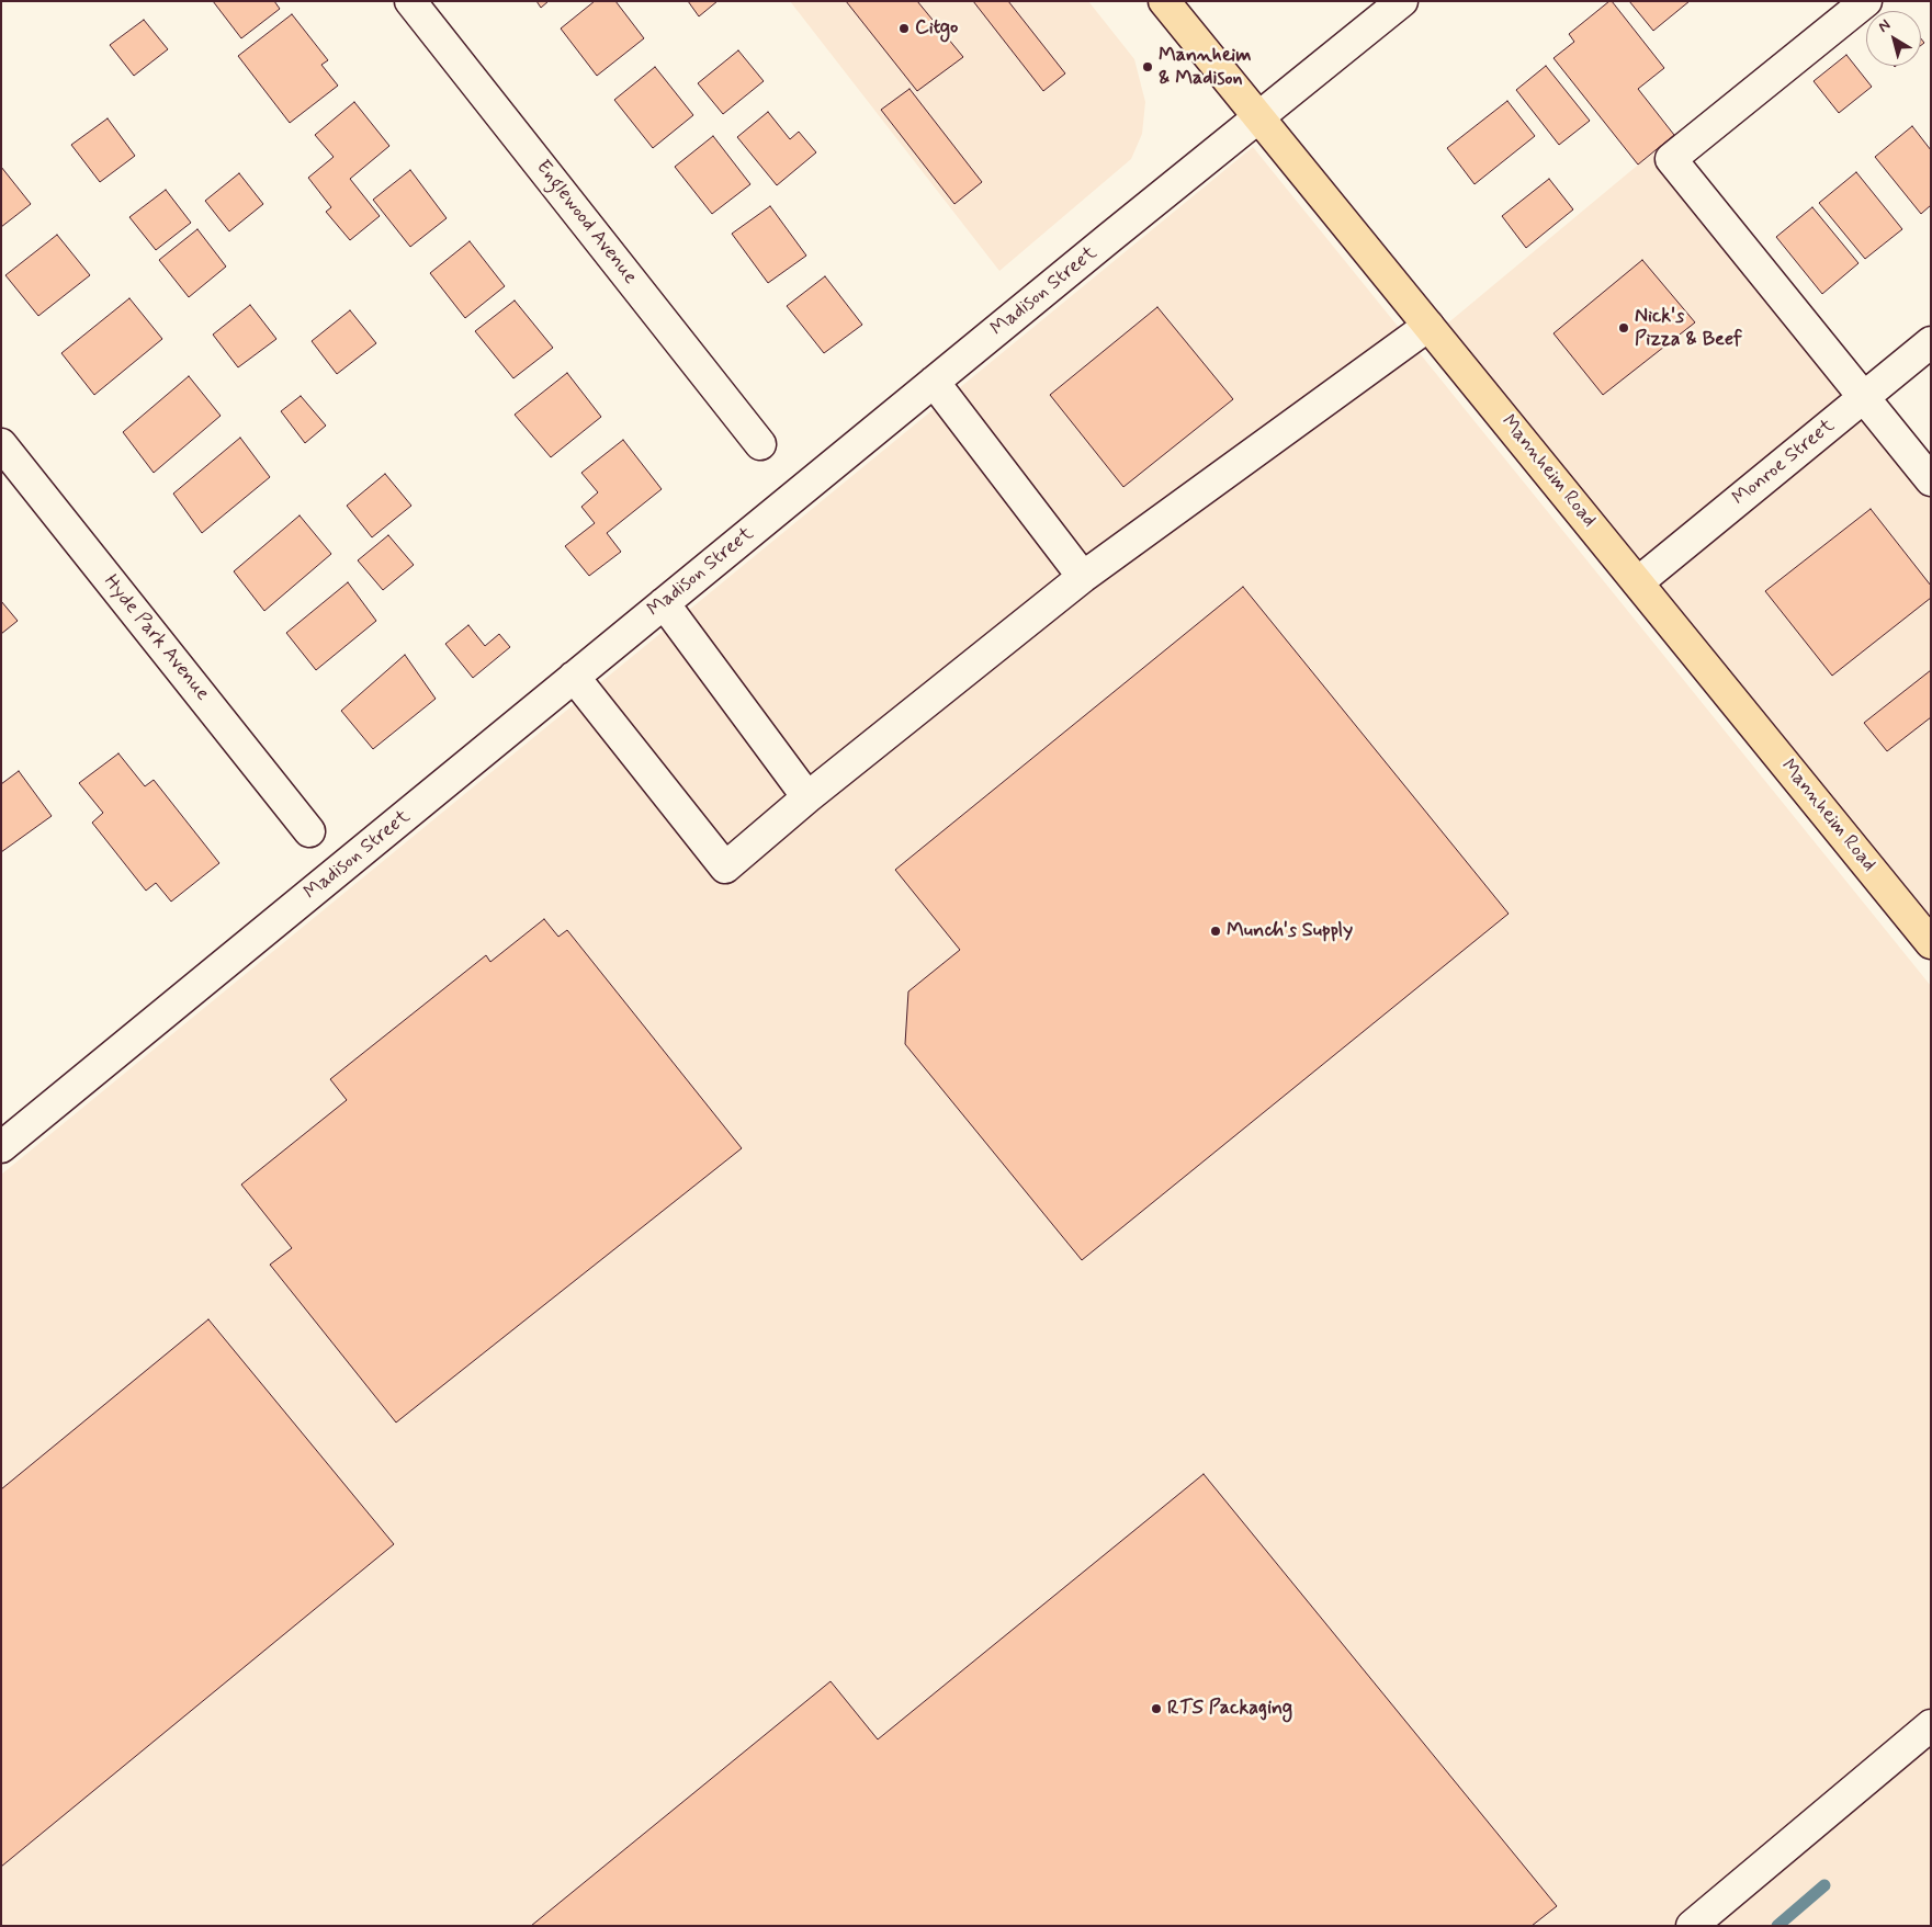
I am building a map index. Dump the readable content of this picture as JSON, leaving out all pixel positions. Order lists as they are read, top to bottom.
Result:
{
  "streets": {
    "main road": ["Mannheim Road"],
    "street": [
      "Englewood Avenue",
      "Madison Street",
      "Monroe Street",
      "Hyde Park Avenue"
    ]
  },
  "crossings": [
    ["Madison Street", "Mannheim Road"],
    ["Monroe Street", "Mannheim Road"]
  ],
  "places": [
    "Citgo",
    "Mannheim & Madison",
    "Nick's Pizza & Beef",
    "Munch's Supply",
    "RTS Packaging"
  ],
  "north": "top left"
}
